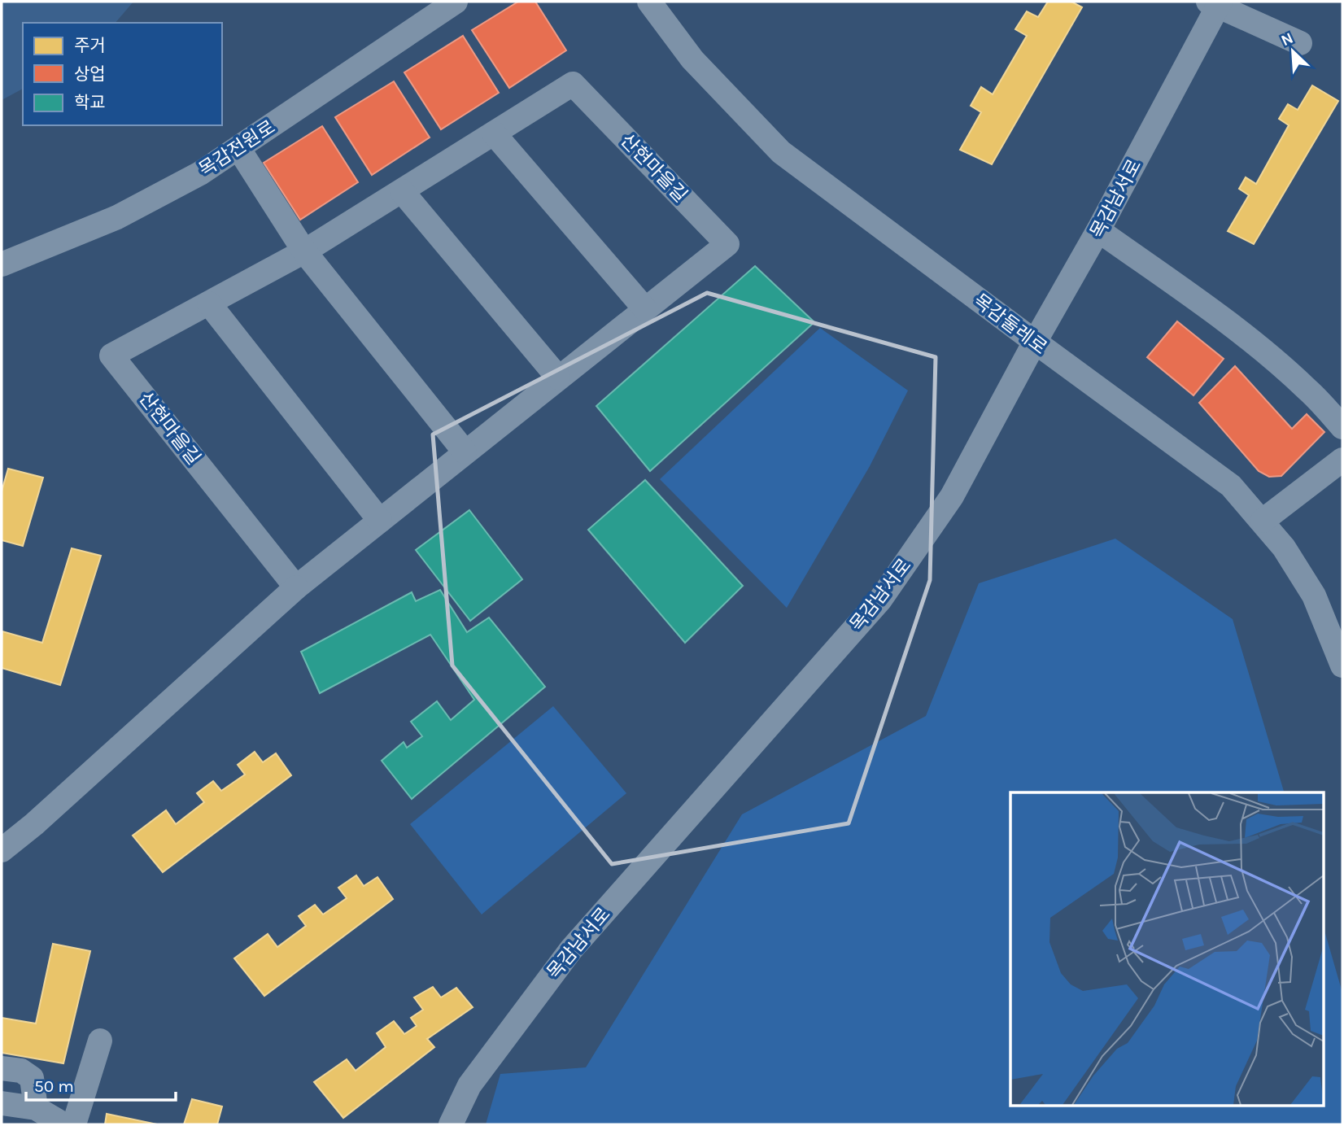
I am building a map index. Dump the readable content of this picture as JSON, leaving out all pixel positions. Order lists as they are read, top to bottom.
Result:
{
  "streets": {
    "street": [
      "목감전원로",
      "산현마을길",
      "목감남서로",
      "목감둘레로"
    ]
  },
  "crossings": [
    ["목감남서로", "목감둘레로"]
  ],
  "legend": ["주거", "상업", "학교"],
  "scale_bar": "50 m",
  "north": "top left"
}
